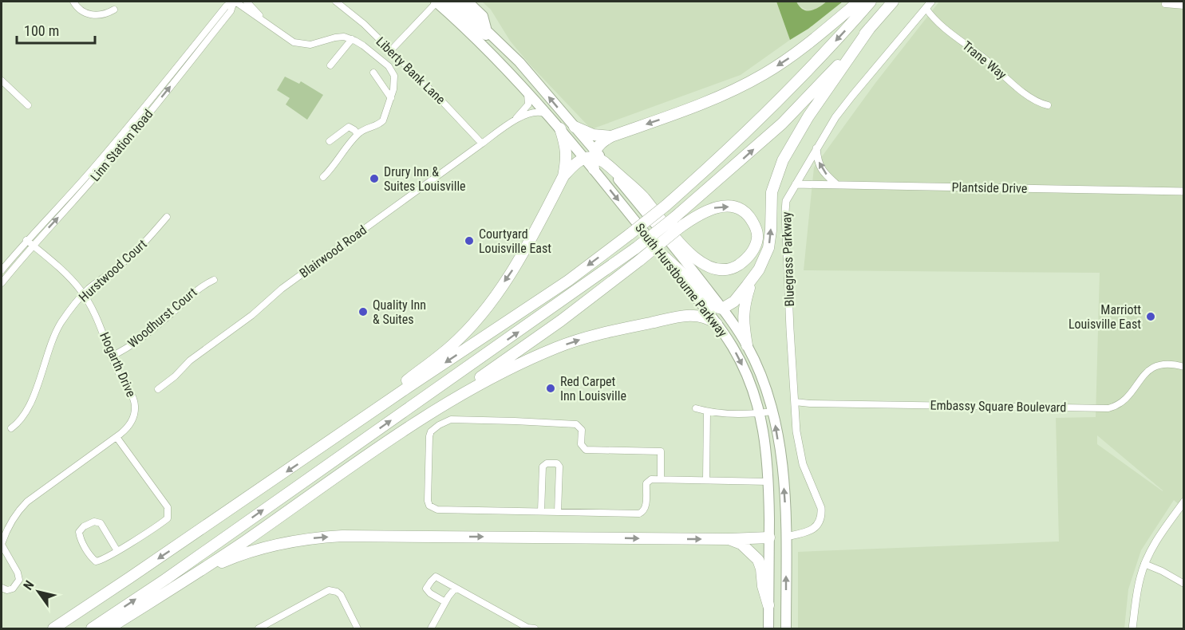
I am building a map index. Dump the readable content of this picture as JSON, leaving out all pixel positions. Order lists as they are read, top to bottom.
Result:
{
  "streets": {
    "main road": ["South Hurstbourne Parkway"],
    "street": [
      "Trane Way",
      "Liberty Bank Lane",
      "Linn Station Road",
      "Plantside Drive",
      "Blairwood Road",
      "Bluegrass Parkway",
      "Hurstwood Court",
      "Woodhurst Court",
      "Hogarth Drive",
      "Embassy Square Boulevard"
    ]
  },
  "crossings": [
    ["Trane Way", "Bluegrass Parkway"],
    ["Liberty Bank Lane", "Blairwood Road"],
    ["Linn Station Road", "Hogarth Drive"],
    ["Plantside Drive", "Bluegrass Parkway"],
    ["Bluegrass Parkway", "South Hurstbourne Parkway"],
    ["Bluegrass Parkway", "Embassy Square Boulevard"],
    ["Hurstwood Court", "Hogarth Drive"],
    ["Woodhurst Court", "Hogarth Drive"]
  ],
  "places": [
    "Drury Inn & Suites Louisville",
    "Courtyard Louisville East",
    "Quality Inn & Suites",
    "Marriott Louisville East",
    "Red Carpet Inn Louisville"
  ],
  "scale_bar": "100 m",
  "north": "top left"
}
